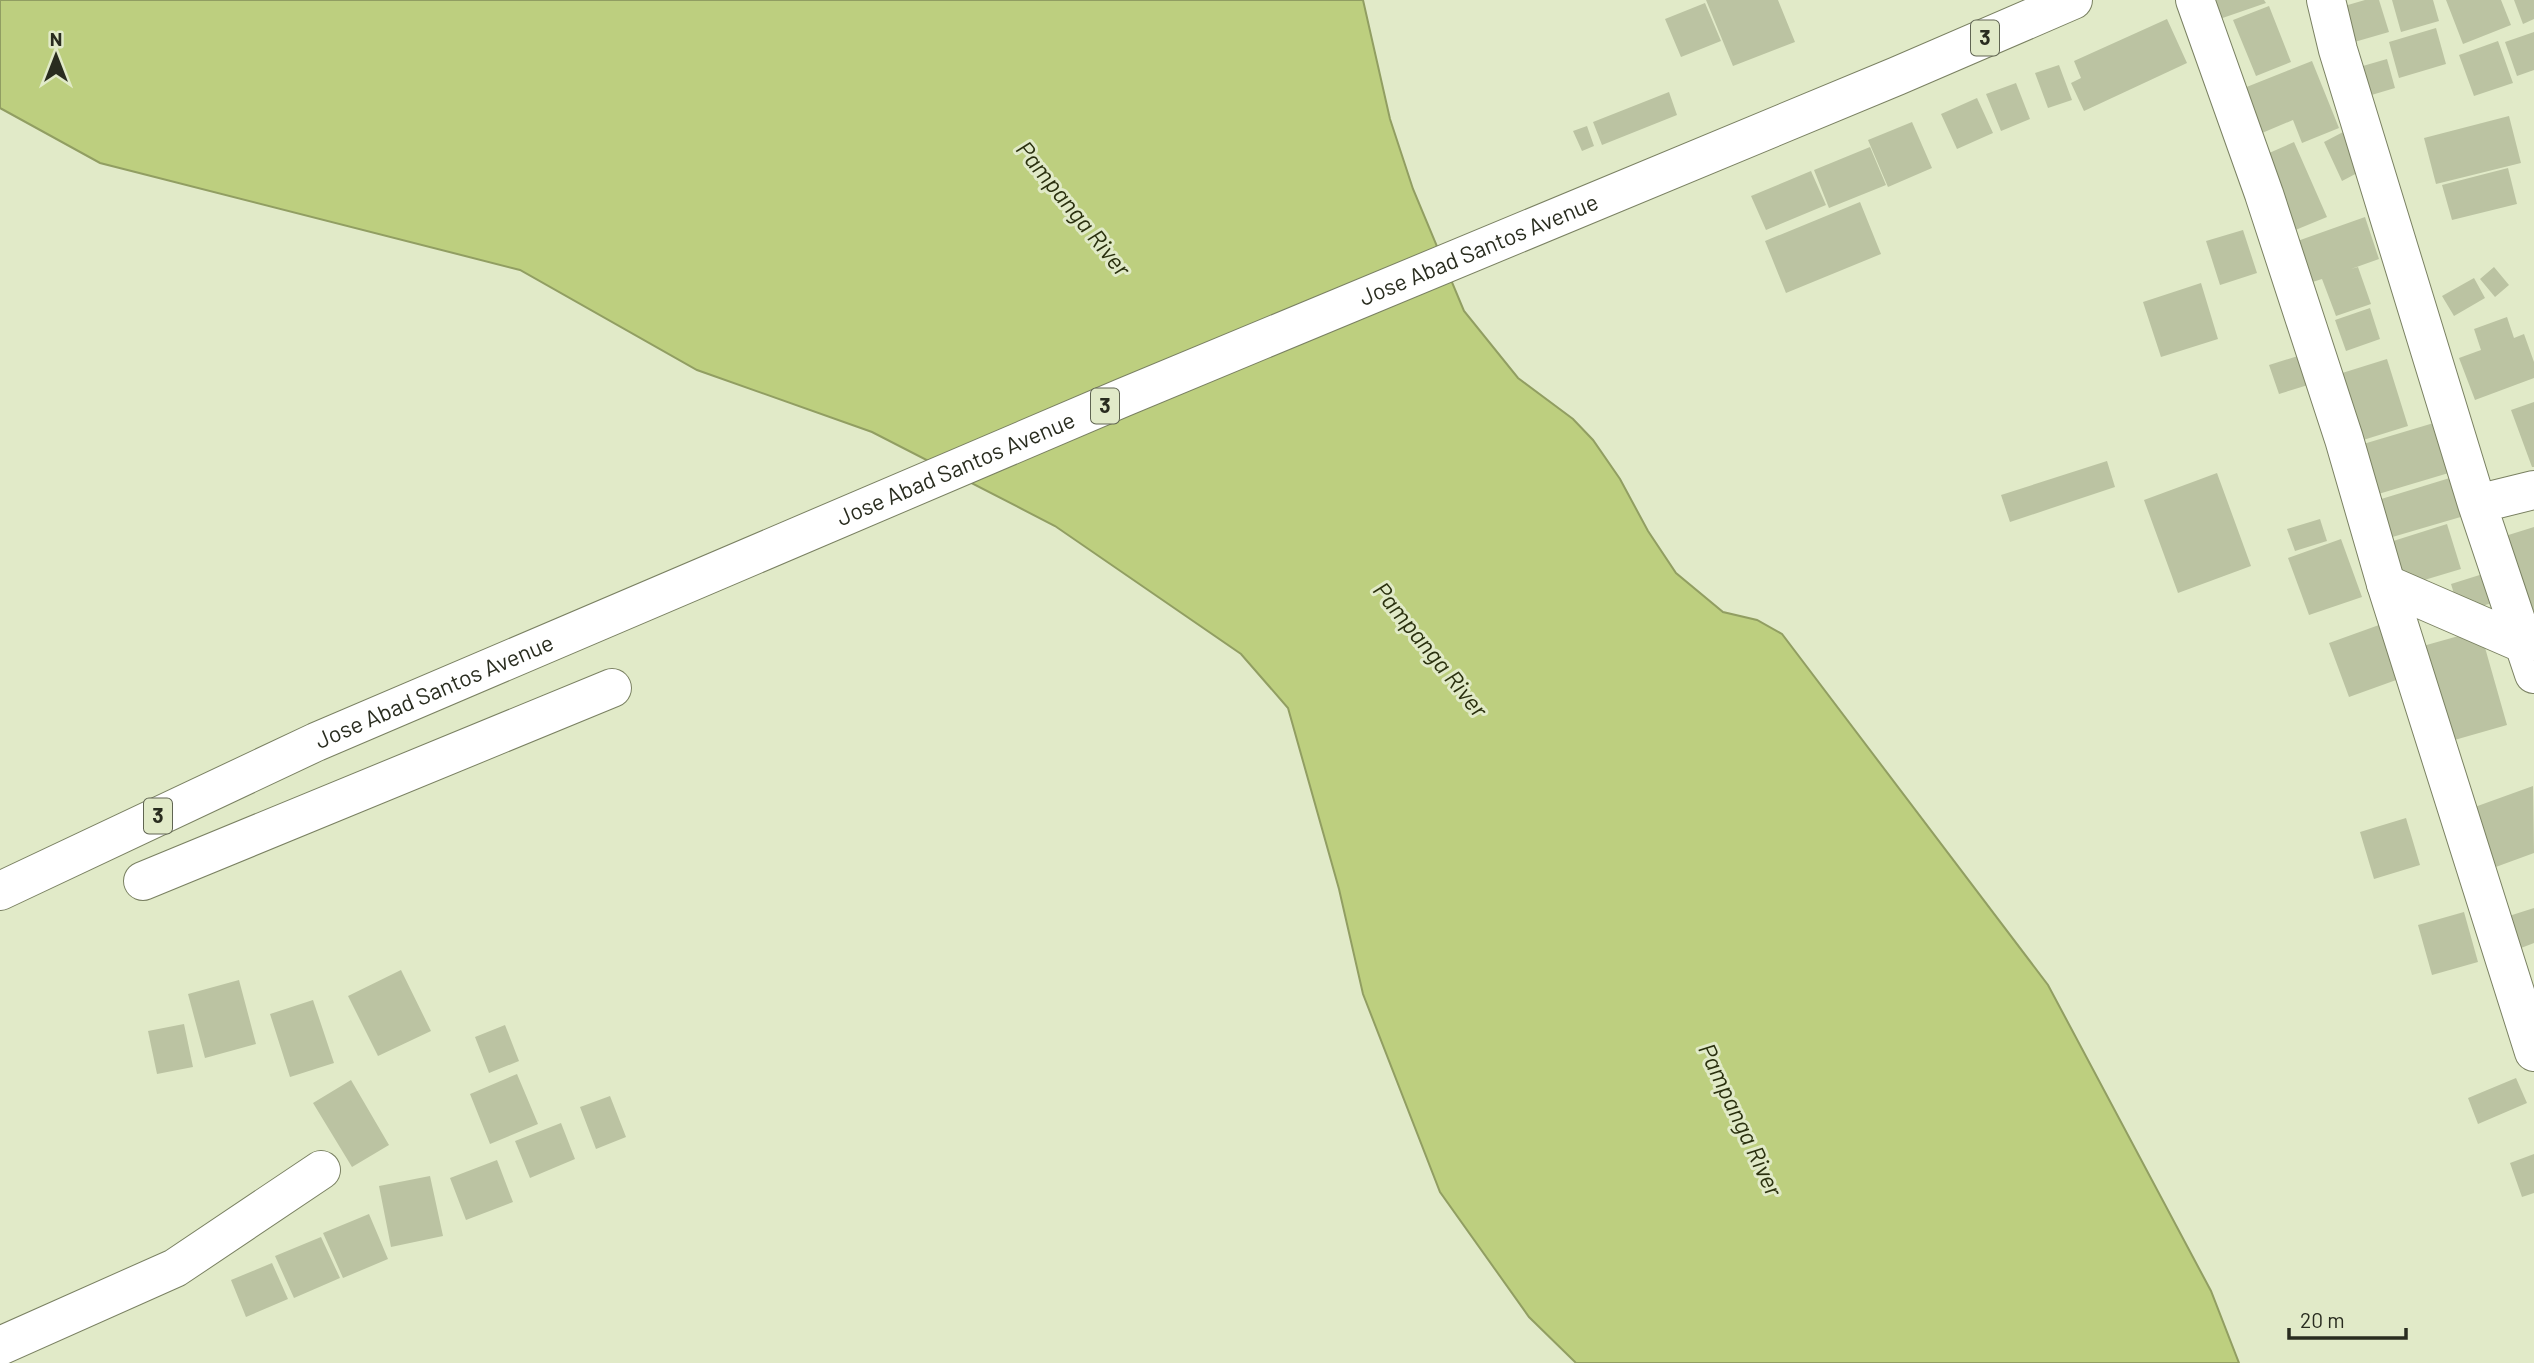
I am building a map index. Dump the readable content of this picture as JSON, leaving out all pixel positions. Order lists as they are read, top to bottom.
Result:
{
  "streets": {
    "main road": ["3", "Jose Abad Santos Avenue"]
  },
  "water": ["Pampanga River"],
  "scale_bar": "20 m",
  "north": "top"
}
